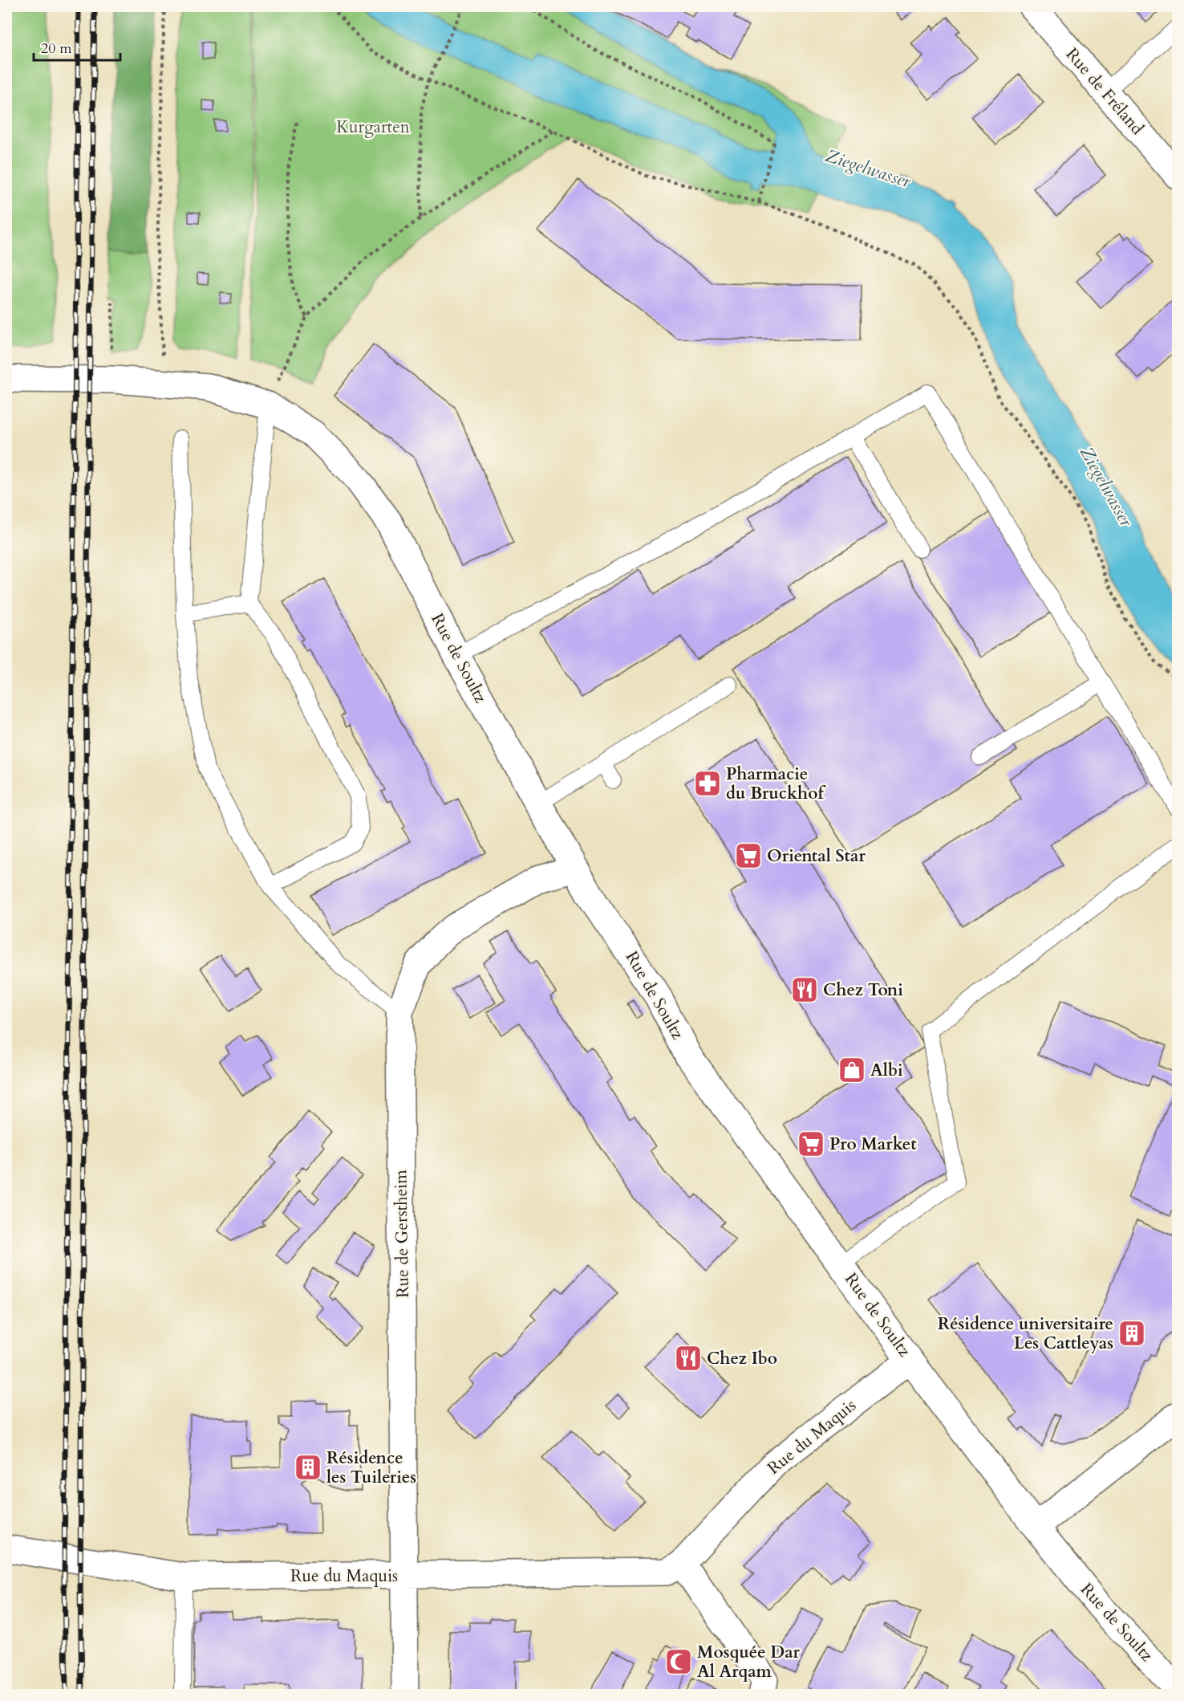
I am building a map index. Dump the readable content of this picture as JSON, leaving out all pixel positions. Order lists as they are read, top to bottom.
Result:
{
  "streets": {
    "street": [
      "Rue de Fréland",
      "Rue de Soultz",
      "Rue de Gerstheim",
      "Rue du Maquis"
    ]
  },
  "crossings": [
    ["Rue de Soultz", "Rue de Gerstheim"],
    ["Rue de Soultz", "Rue du Maquis"],
    ["Rue de Gerstheim", "Rue du Maquis"]
  ],
  "water": ["Ziegelwasser"],
  "parks": ["Kurgarten"],
  "places": {
    "pharmacy": ["Pharmacie du Bruckhof"],
    "supermarket": ["Oriental Star", "Pro Market"],
    "restaurant": ["Chez Toni", "Chez Ibo"],
    "shop": ["Albi"],
    "building": ["Résidence universitaire Les Cattleyas", "Résidence les Tuileries"],
    "mosque": ["Mosquée Dar Al Arqam"]
  },
  "scale_bar": "20 m"
}
